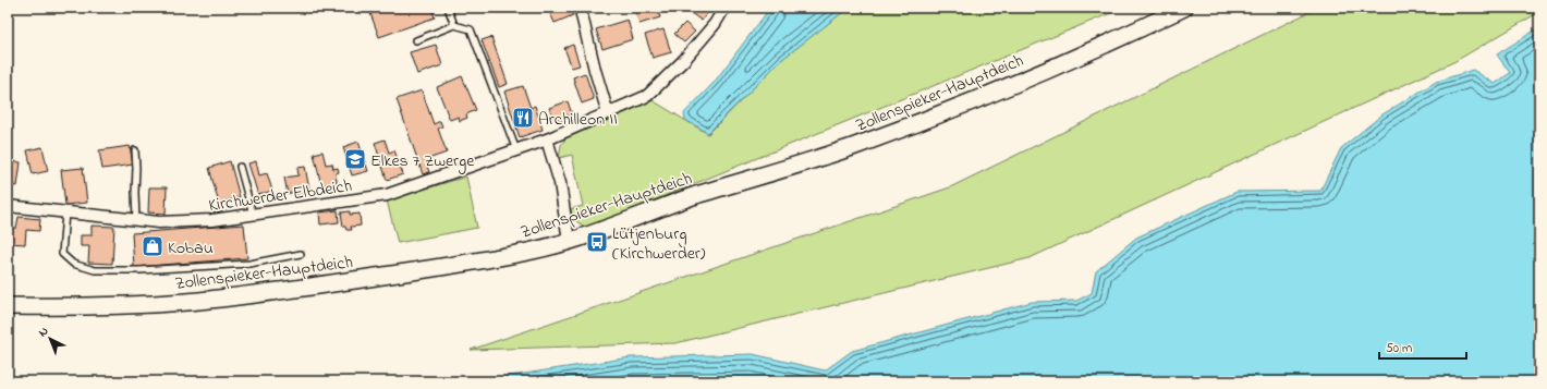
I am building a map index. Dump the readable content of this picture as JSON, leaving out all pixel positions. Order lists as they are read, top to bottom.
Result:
{
  "streets": {
    "street": ["Zollenspieker-Hauptdeich", "Kirchwerder Elbdeich"]
  },
  "places": {
    "restaurant": ["Archilleon II"],
    "school or university": ["Elkes 7 Zwerge"],
    "bus stop": ["Lütjenburg (Kirchwerder)"],
    "shop": ["Kobau"]
  },
  "scale_bar": "50 m",
  "north": "top left"
}
